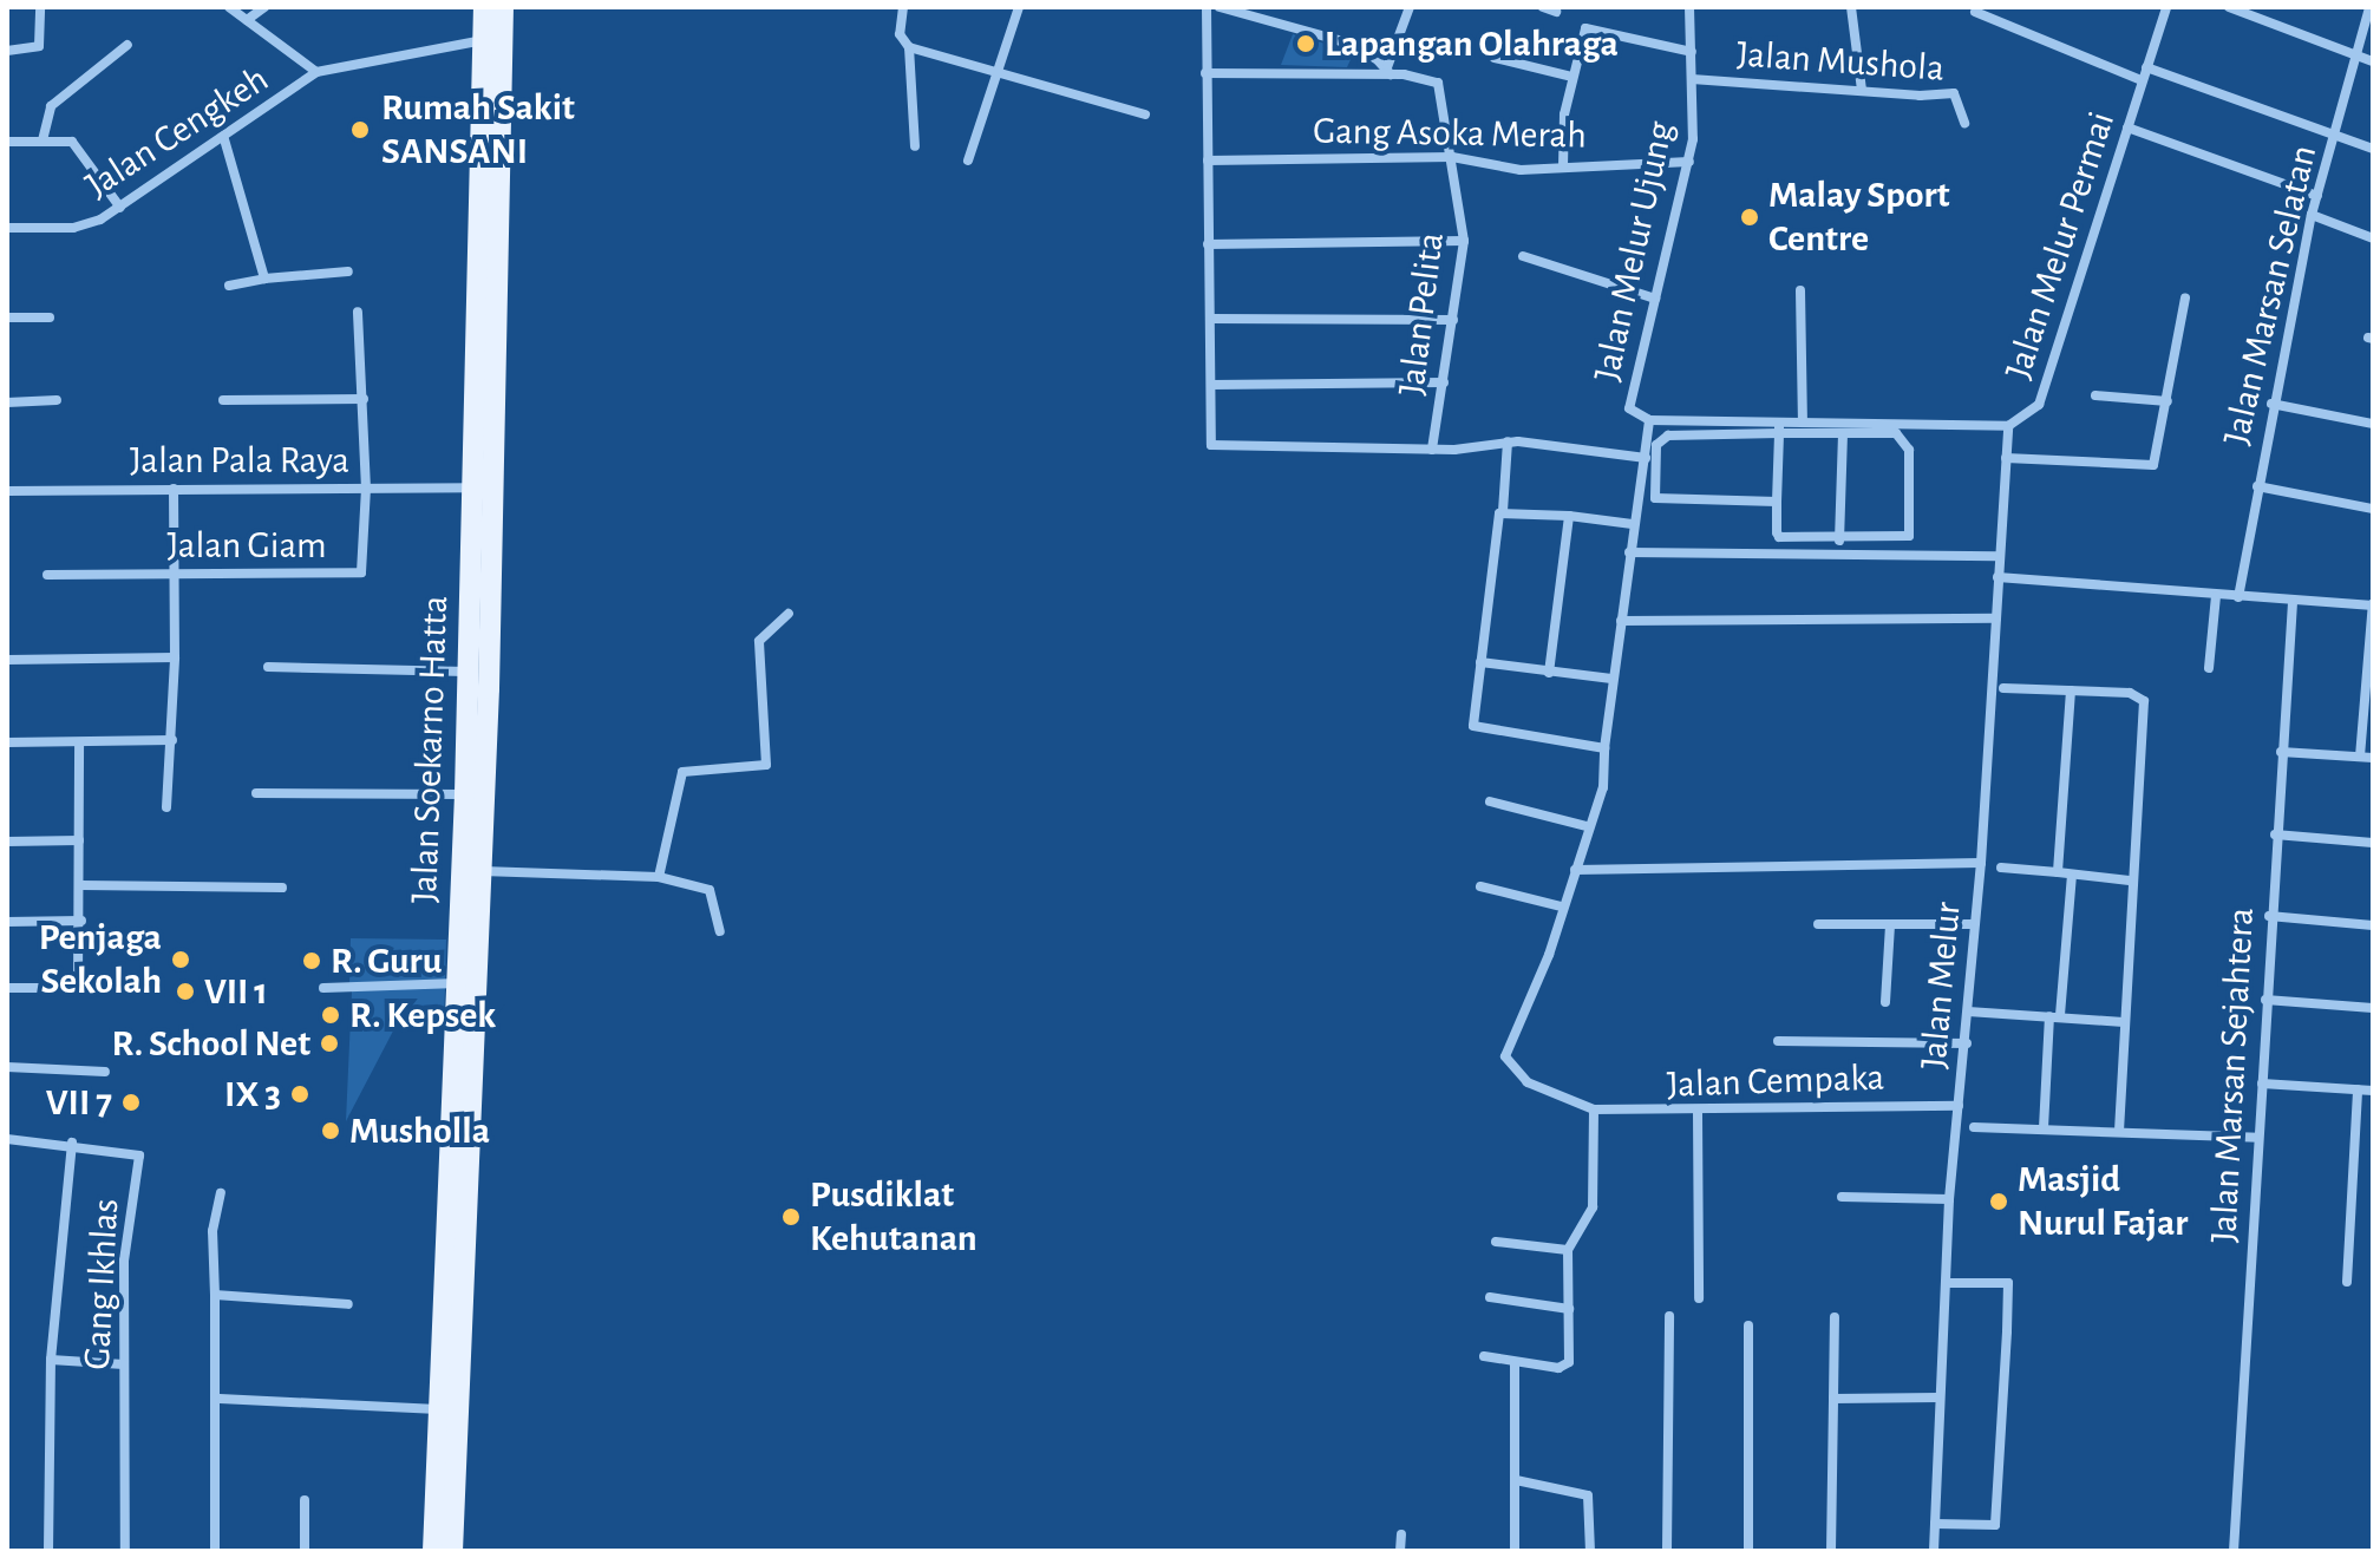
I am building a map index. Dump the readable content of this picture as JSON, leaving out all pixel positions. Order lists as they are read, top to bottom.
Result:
{
  "streets": {
    "main road": ["Jalan Soekarno Hatta"],
    "street": [
      "Jalan Mushola",
      "Jalan Cengkeh",
      "Gang Asoka Merah",
      "Jalan Melur Permai",
      "Jalan Melur Ujung",
      "Jalan Marsan Selatan",
      "Jalan Pelita",
      "Jalan Pala Raya",
      "Jalan Giam",
      "Jalan Melur",
      "Jalan Marsan Sejahtera",
      "Jalan Cempaka",
      "Gang Ikhlas"
    ]
  },
  "crossings": [
    ["Jalan Mushola", "Jalan Melur Ujung"],
    ["Gang Asoka Merah", "Jalan Melur Ujung"],
    ["Gang Asoka Merah", "Jalan Pelita"],
    ["Jalan Melur Permai", "Jalan Melur Ujung"],
    ["Jalan Melur Permai", "Jalan Melur"],
    ["Jalan Melur Ujung", "Jalan Melur"],
    ["Jalan Pala Raya", "Jalan Giam"],
    ["Jalan Pala Raya", "Jalan Soekarno Hatta"],
    ["Jalan Melur", "Jalan Cempaka"]
  ],
  "places": [
    "Lapangan Olahraga",
    "Rumah Sakit SANSANI",
    "Malay Sport Centre",
    "Penjaga Sekolah",
    "R. Guru",
    "VII 1",
    "R. Kepsek",
    "R. School Net",
    "IX 3",
    "VII 7",
    "Musholla",
    "Masjid Nurul Fajar",
    "Pusdiklat Kehutanan"
  ]
}
